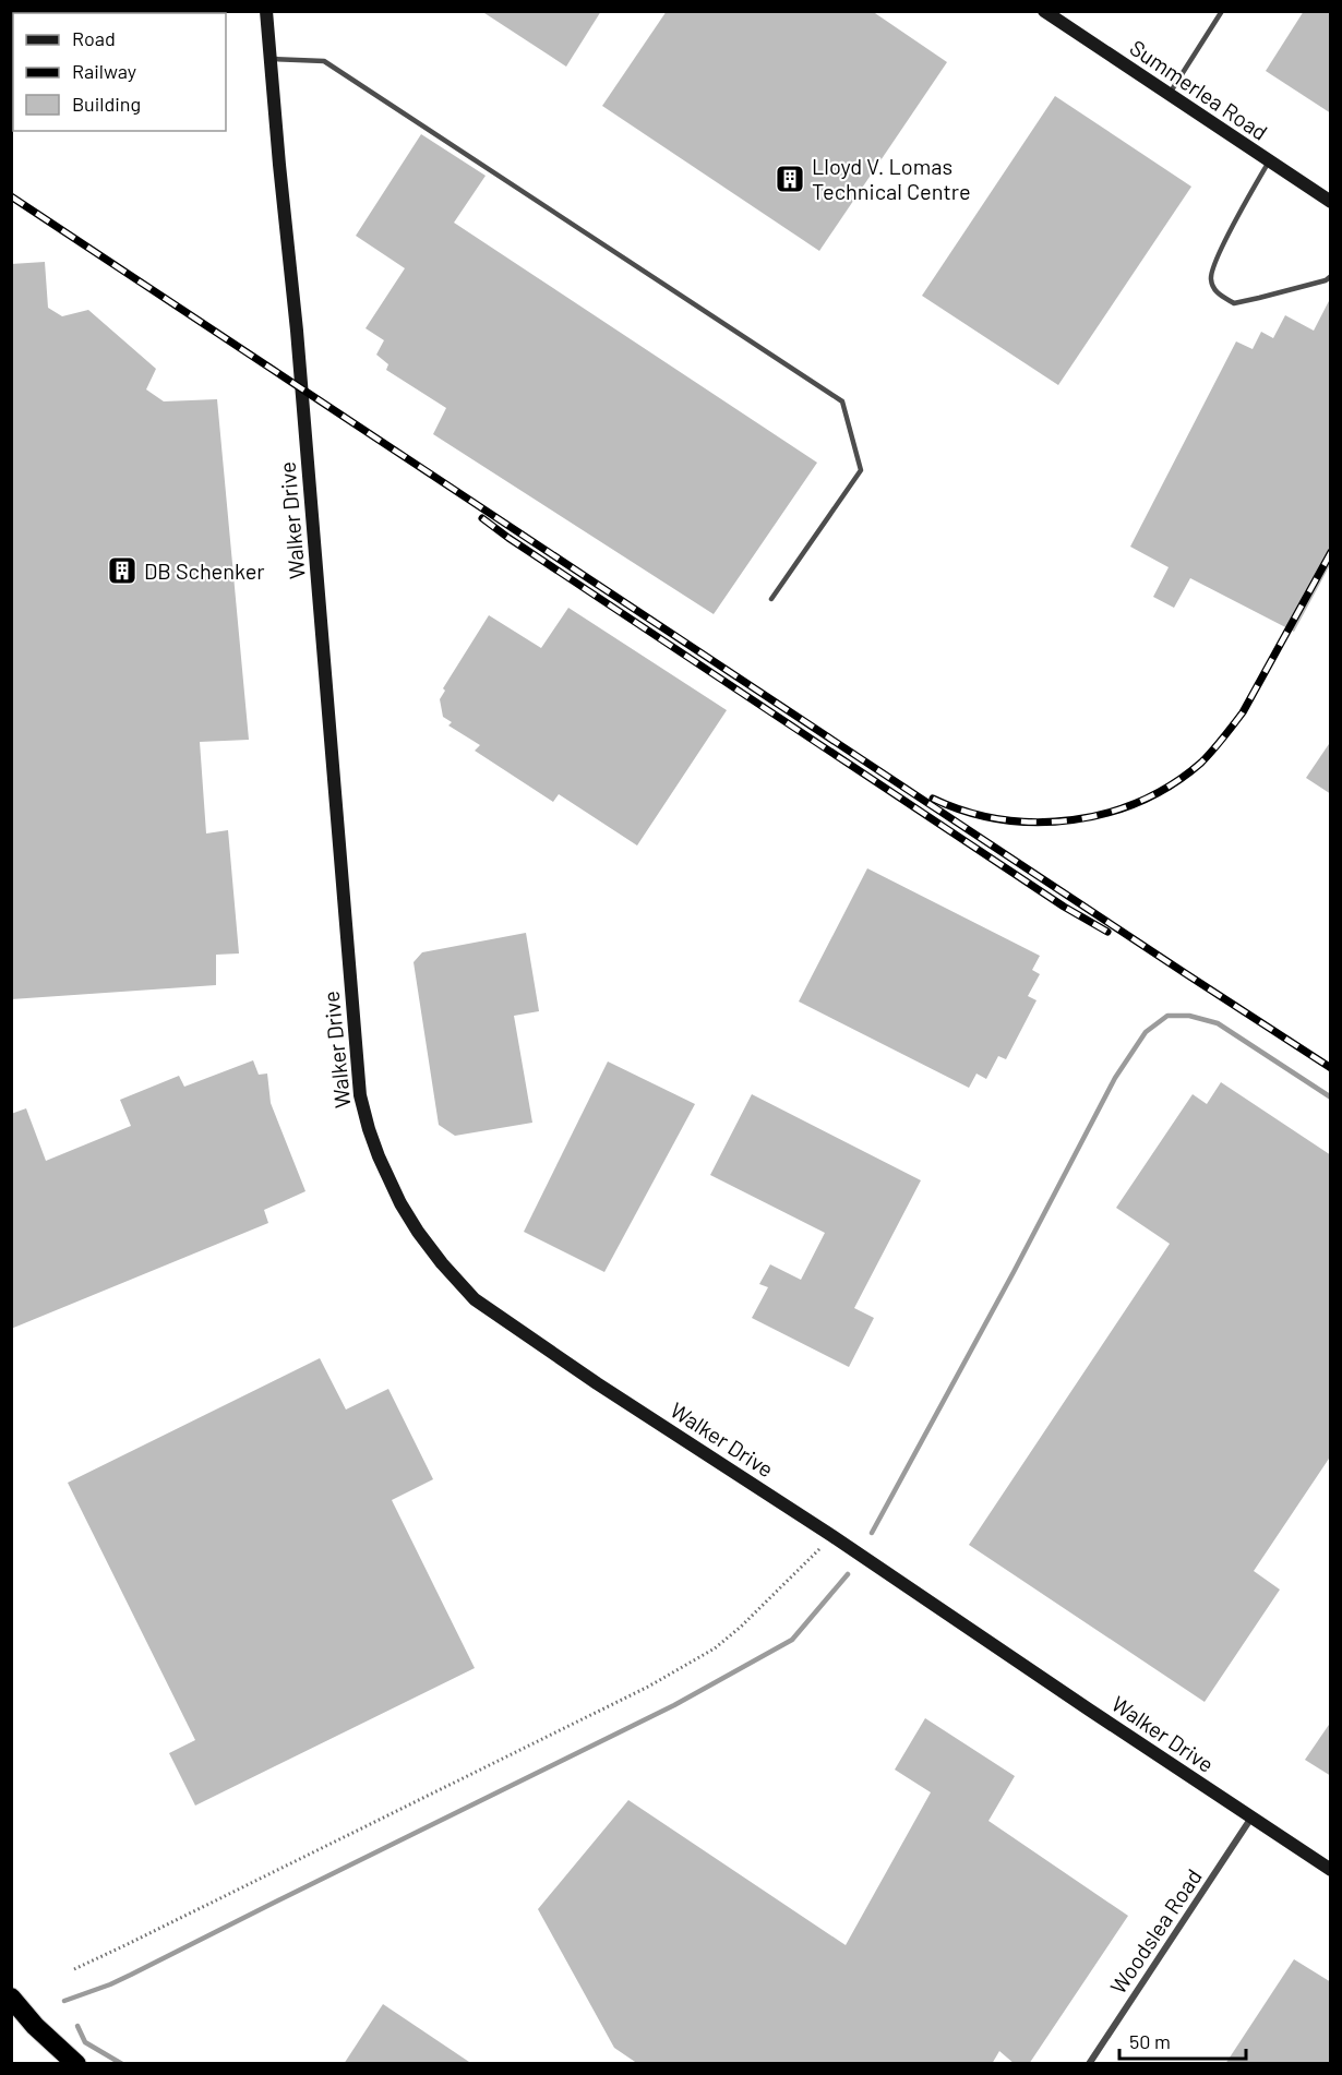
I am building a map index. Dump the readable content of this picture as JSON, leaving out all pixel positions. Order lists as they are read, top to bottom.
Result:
{
  "streets": {
    "street": ["Summerlea Road", "Walker Drive", "Woodslea Road"]
  },
  "crossings": [
    ["Walker Drive", "Woodslea Road"]
  ],
  "places": {
    "building": ["Lloyd V. Lomas Technical Centre", "DB Schenker"]
  },
  "legend": ["Road", "Railway", "Building"],
  "scale_bar": "50 m"
}
